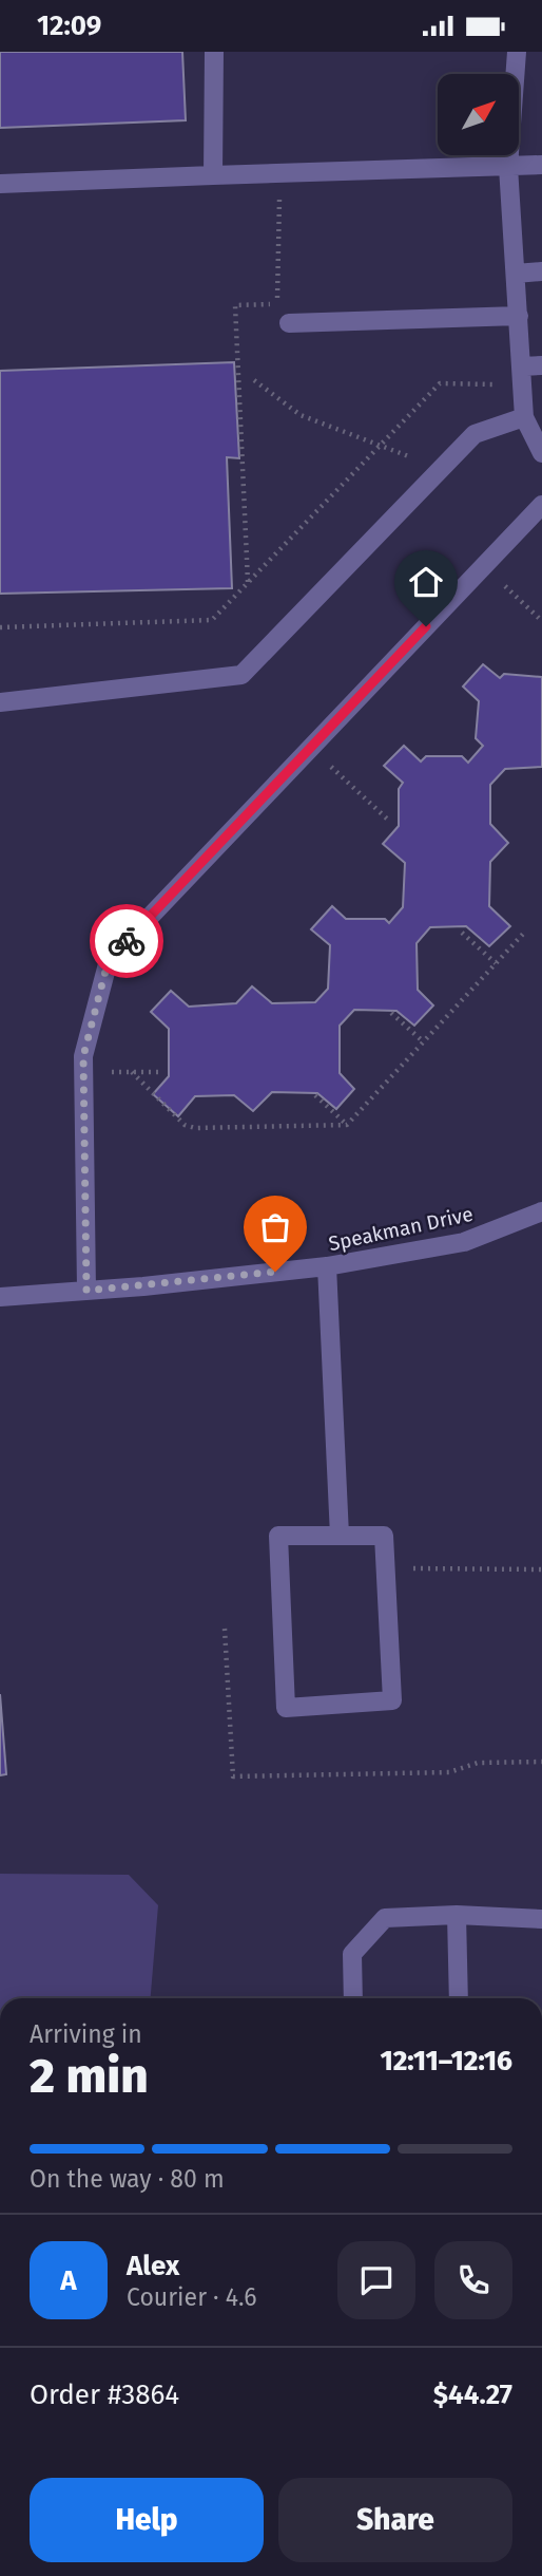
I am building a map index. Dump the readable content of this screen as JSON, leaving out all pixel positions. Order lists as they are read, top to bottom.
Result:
{
  "streets": {
    "street": ["Speakman Drive"]
  },
  "north": "top right",
  "page": {
    "status": "12:09",
    "heading": ["2 min", "Arriving in", "12:11–12:16"],
    "panel": [
      "Alex",
      "Courier · 4.6",
      "Order #3864",
      "$44.27"
    ],
    "bar": "On the way · 80 m",
    "round": "A",
    "buttons": ["Help", "Share"]
  }
}
